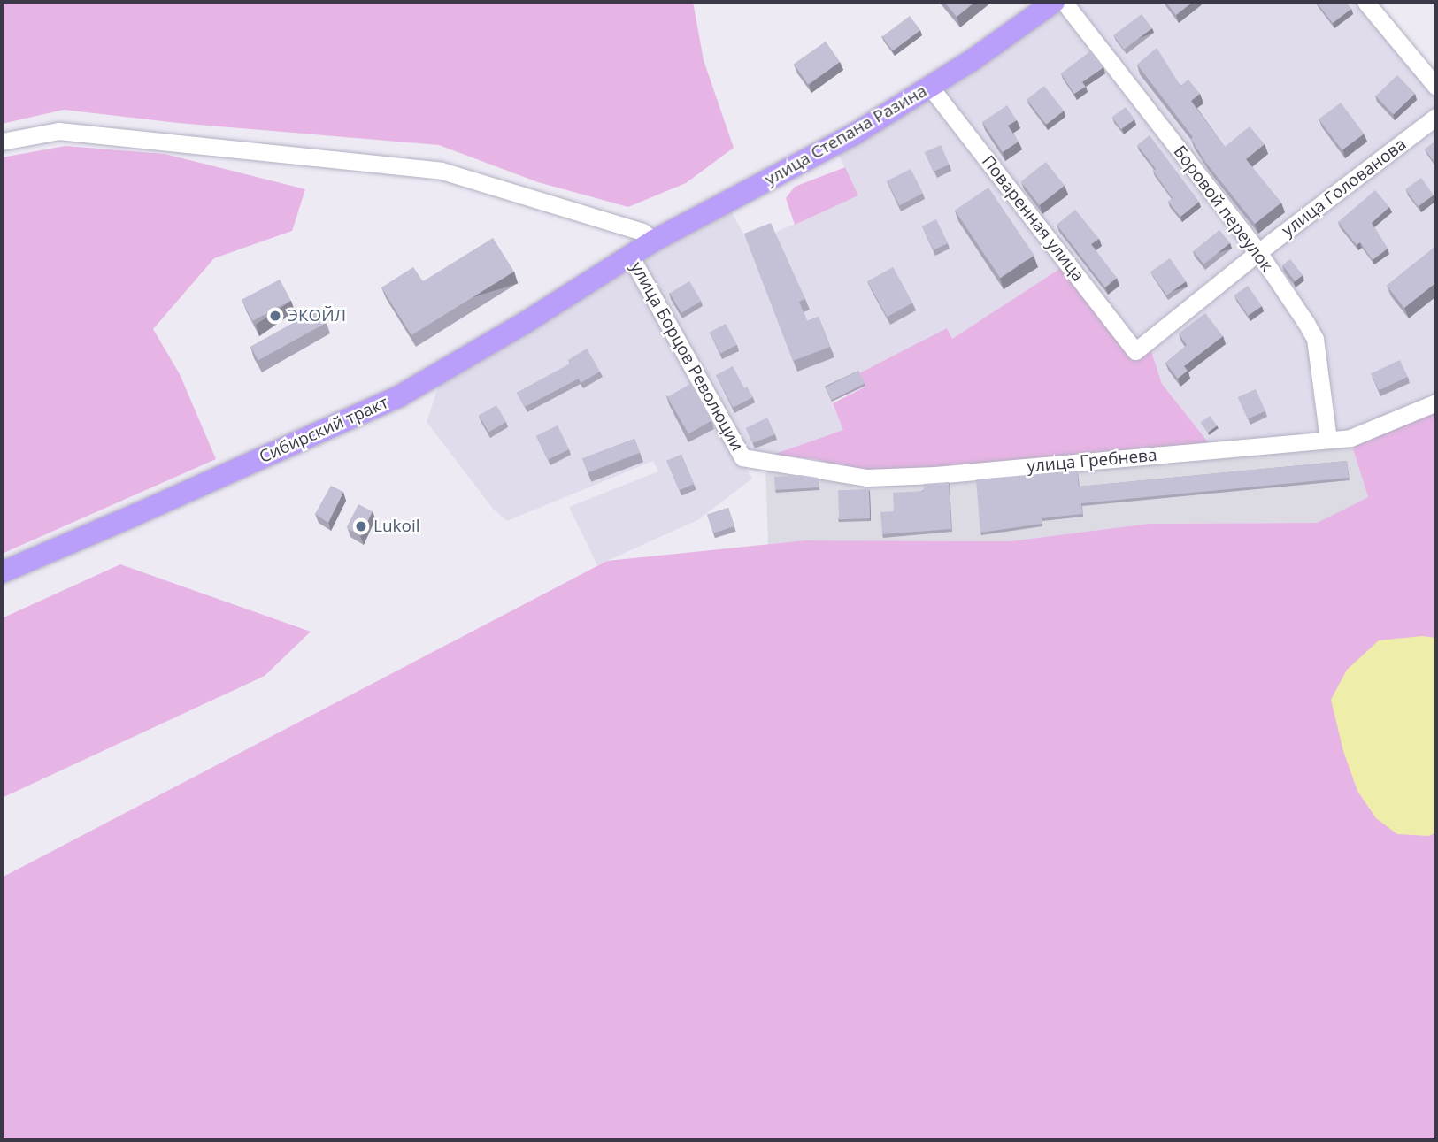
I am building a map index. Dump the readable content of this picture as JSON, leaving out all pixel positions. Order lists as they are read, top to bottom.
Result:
{
  "streets": {
    "main road": ["улица Степана Разина", "Сибирский тракт"],
    "street": [
      "улица Голованова",
      "Боровой переулок",
      "Поваренная улица",
      "улица Борцов Революции",
      "улица Гребнева"
    ]
  },
  "crossings": [
    ["улица Степана Разина", "Поваренная улица"],
    ["улица Степана Разина", "улица Борцов Революции"],
    ["улица Степана Разина", "Сибирский тракт"],
    ["улица Голованова", "Боровой переулок"],
    ["улица Голованова", "Поваренная улица"],
    ["Боровой переулок", "улица Гребнева"],
    ["улица Борцов Революции", "Сибирский тракт"],
    ["улица Борцов Революции", "улица Гребнева"]
  ],
  "places": ["ЭКОЙЛ", "Lukoil"]
}
